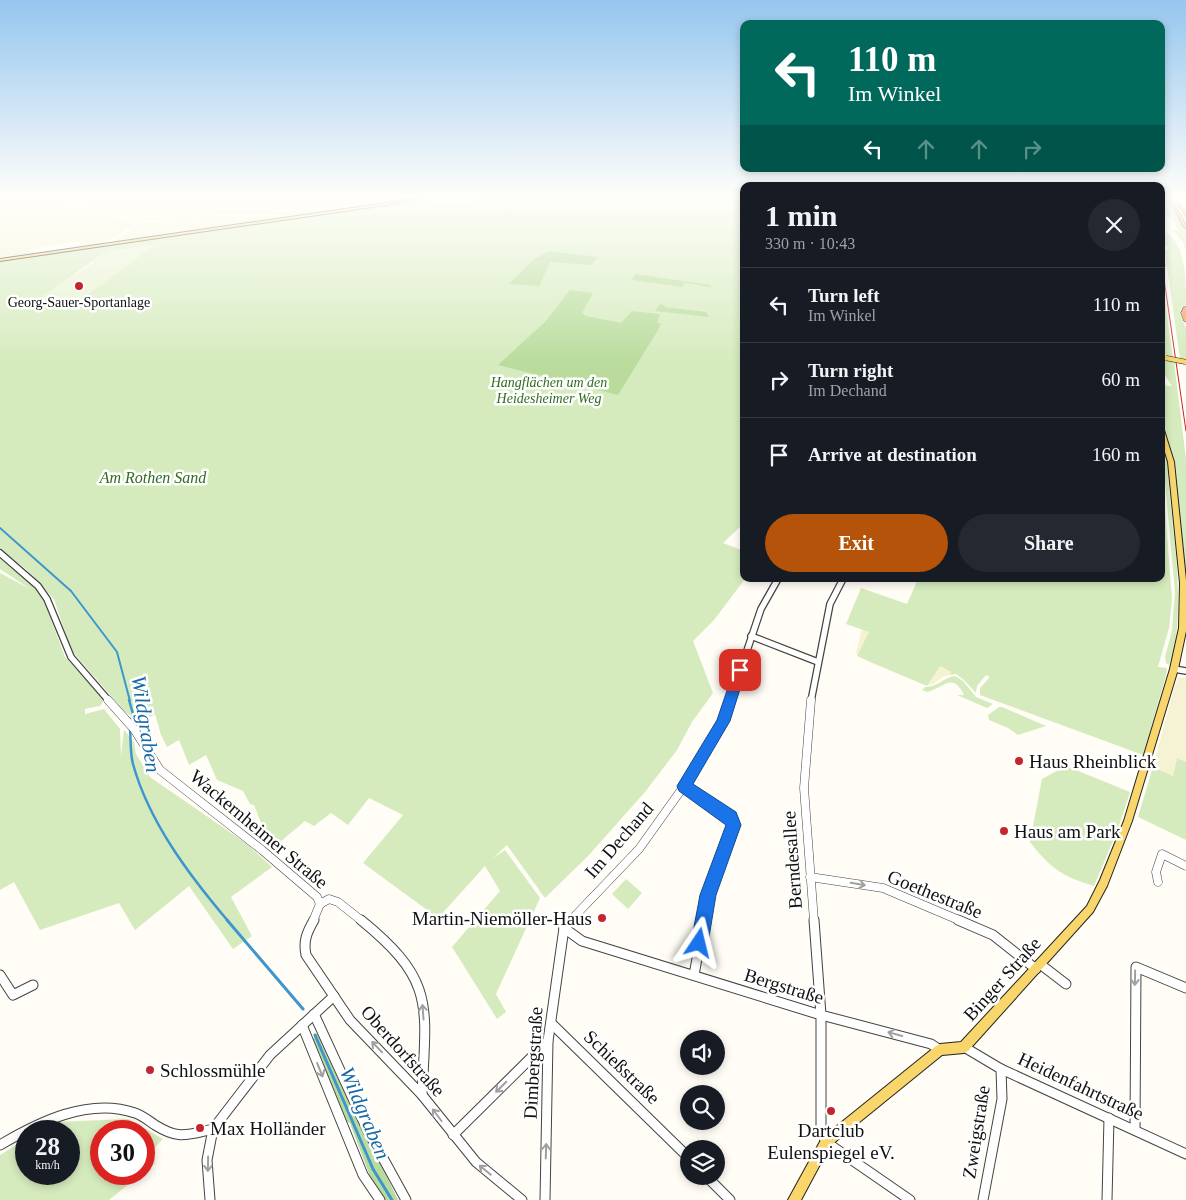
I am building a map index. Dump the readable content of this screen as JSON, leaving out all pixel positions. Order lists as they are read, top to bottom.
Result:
{
  "streets": {
    "main road": ["Binger Straße"],
    "street": [
      "Wackernheimer Straße",
      "Im Dechand",
      "Berndesallee",
      "Goethestraße",
      "Bergstraße",
      "Oberdorfstraße",
      "Dimbergstraße",
      "Schießstraße",
      "Heidenfahrtstraße",
      "Zweigstraße"
    ]
  },
  "crossings": [
    ["Wackernheimer Straße", "Oberdorfstraße"],
    ["Im Dechand", "Bergstraße"],
    ["Im Dechand", "Dimbergstraße"],
    ["Berndesallee", "Goethestraße"],
    ["Berndesallee", "Bergstraße"],
    ["Goethestraße", "Binger Straße"],
    ["Binger Straße", "Bergstraße"],
    ["Binger Straße", "Heidenfahrtstraße"],
    ["Bergstraße", "Dimbergstraße"],
    ["Dimbergstraße", "Schießstraße"],
    ["Heidenfahrtstraße", "Zweigstraße"]
  ],
  "one_way": ["Goethestraße", "Dimbergstraße"],
  "water": ["Wildgraben"],
  "parks": ["Hangflächen um den Heidesheimer Weg", "Am Rothen Sand"],
  "places": [
    "Georg-Sauer-Sportanlage",
    "Haus Rheinblick",
    "Haus am Park",
    "Martin-Niemöller-Haus",
    "Schlossmühle",
    "Dartclub Eulenspiegel eV.",
    "Max Holländer"
  ],
  "page": {
    "turn": ["110 m", "Im Winkel"],
    "heading": ["1 min", "330 m · 10:43"],
    "list": [
      {
        "name": "Turn left",
        "note": "Im Winkel",
        "value": "110 m"
      },
      {
        "name": "Turn right",
        "note": "Im Dechand",
        "value": "60 m"
      },
      {
        "name": "Arrive at destination",
        "value": "160 m"
      }
    ],
    "buttons": ["Exit", "Share"],
    "speed": "28 km/h",
    "limit": "30"
  }
}
